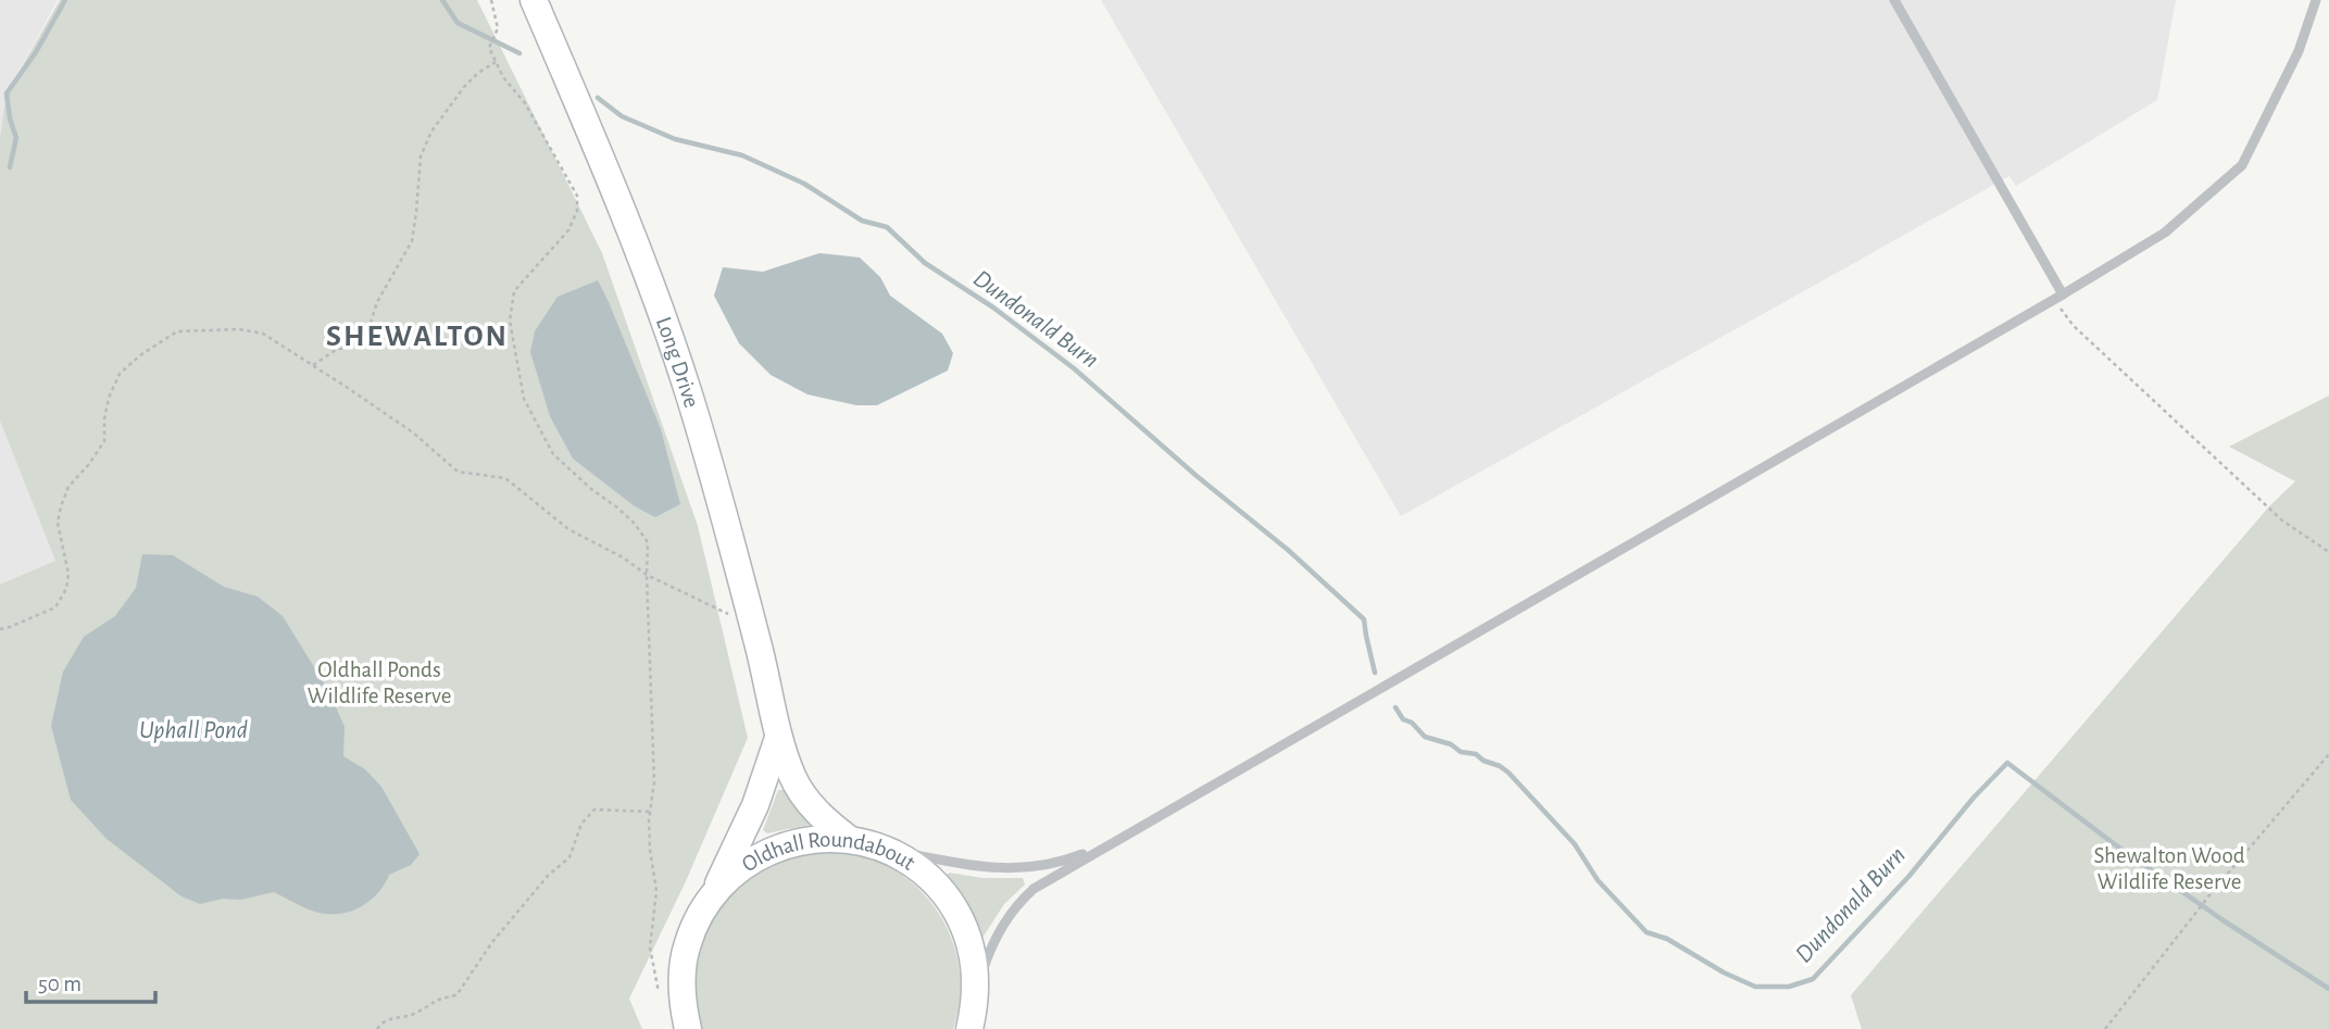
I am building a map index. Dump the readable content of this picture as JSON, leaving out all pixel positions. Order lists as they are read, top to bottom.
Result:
{
  "streets": {
    "main road": ["Long Drive", "Oldhall Roundabout"]
  },
  "crossings": [
    ["Long Drive", "Oldhall Roundabout"]
  ],
  "districts": ["SHEWALTON"],
  "water": ["Dundonald Burn", "Uphall Pond"],
  "parks": ["Oldhall Ponds Wildlife Reserve", "Shewalton Wood Wildlife Reserve"],
  "scale_bar": "50 m"
}
